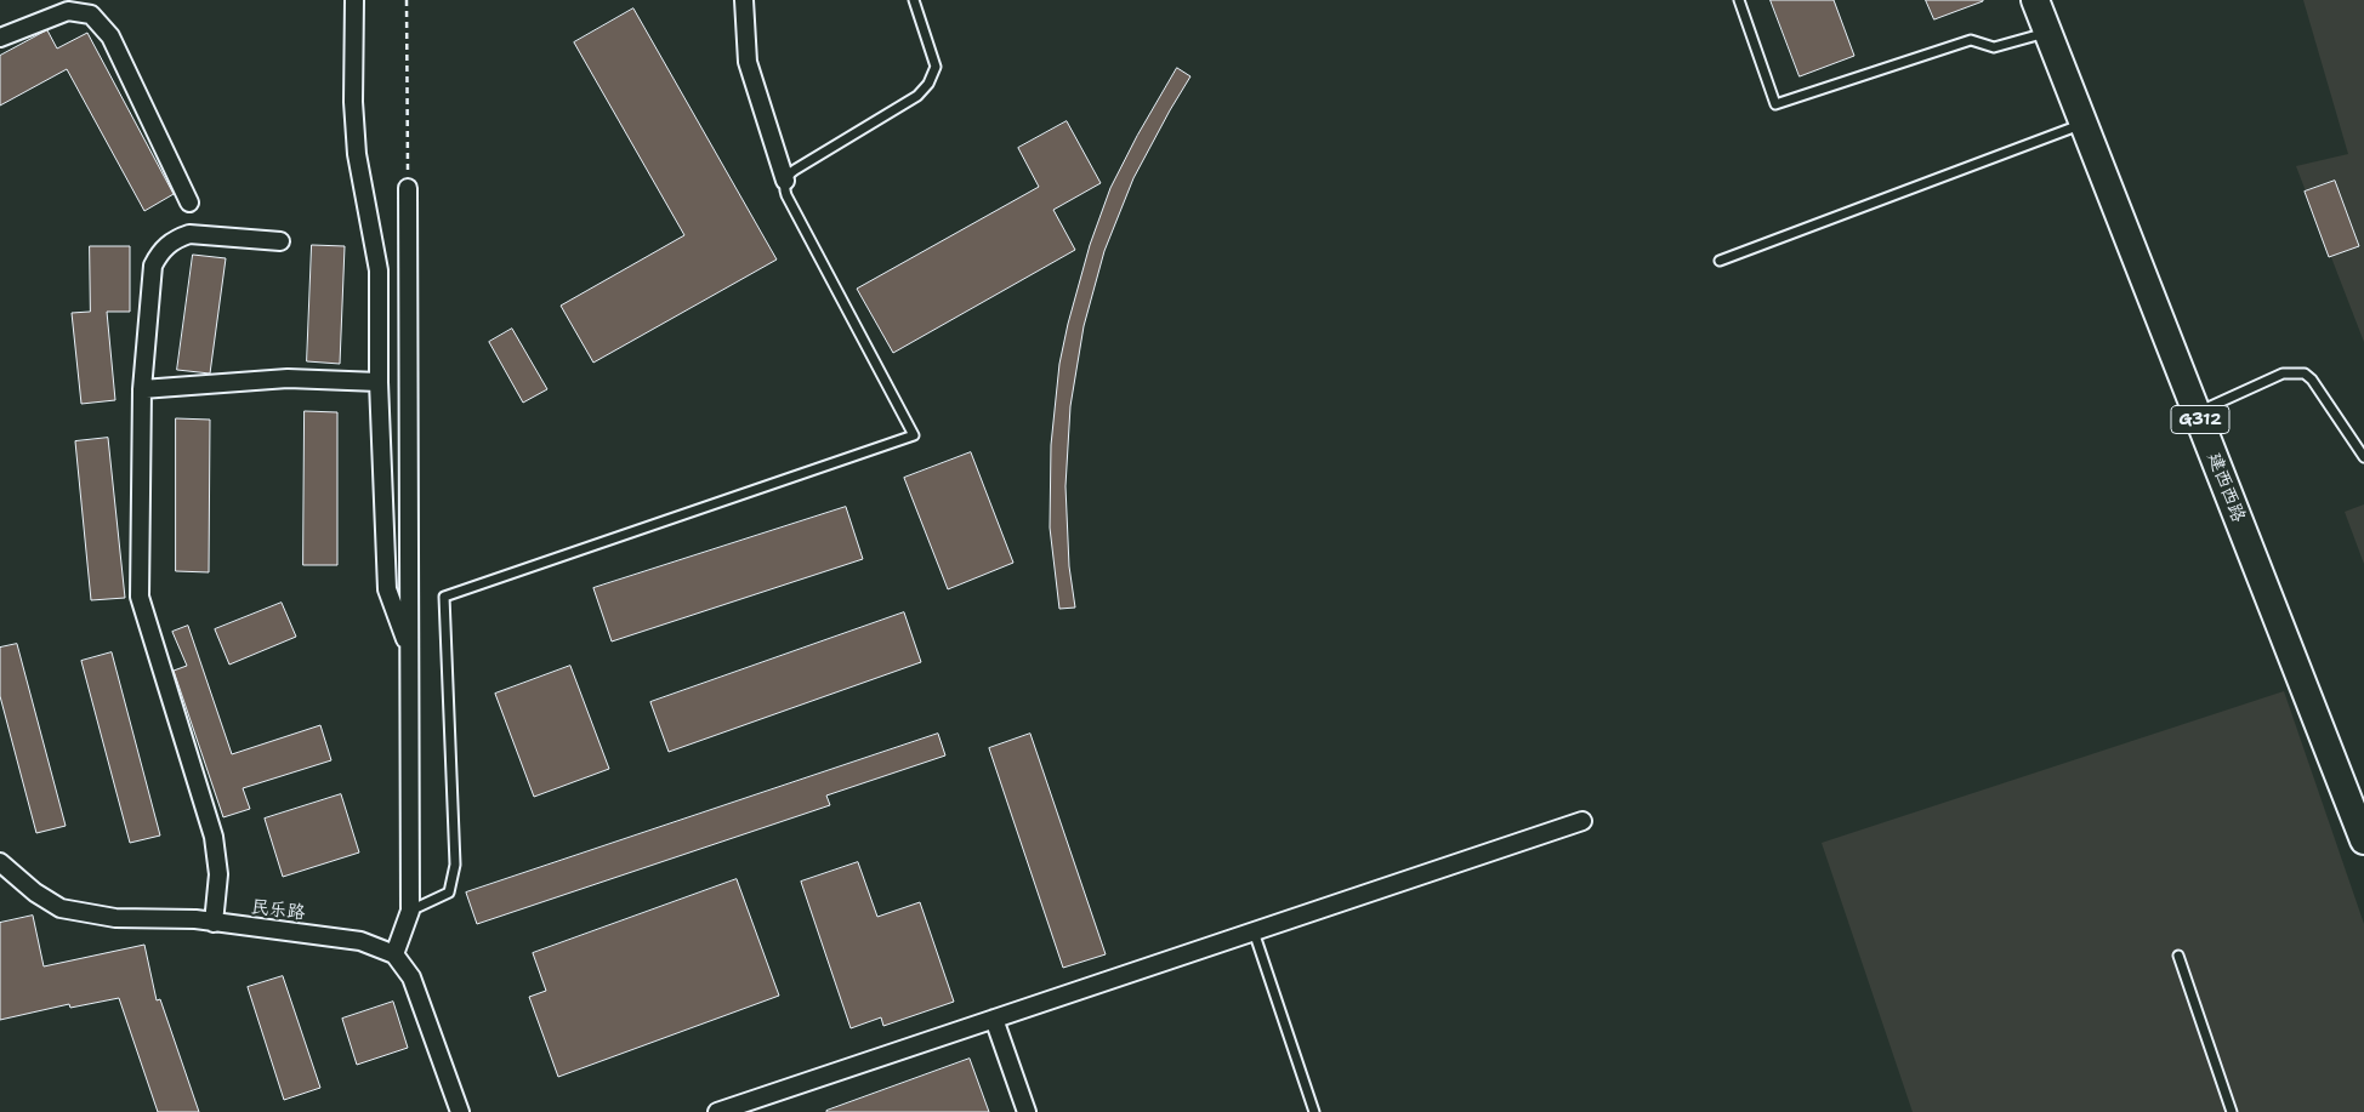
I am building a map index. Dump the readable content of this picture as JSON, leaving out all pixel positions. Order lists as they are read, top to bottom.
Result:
{
  "streets": {
    "highway": ["G312", "建西西路"],
    "street": ["民乐路"]
  }
}
